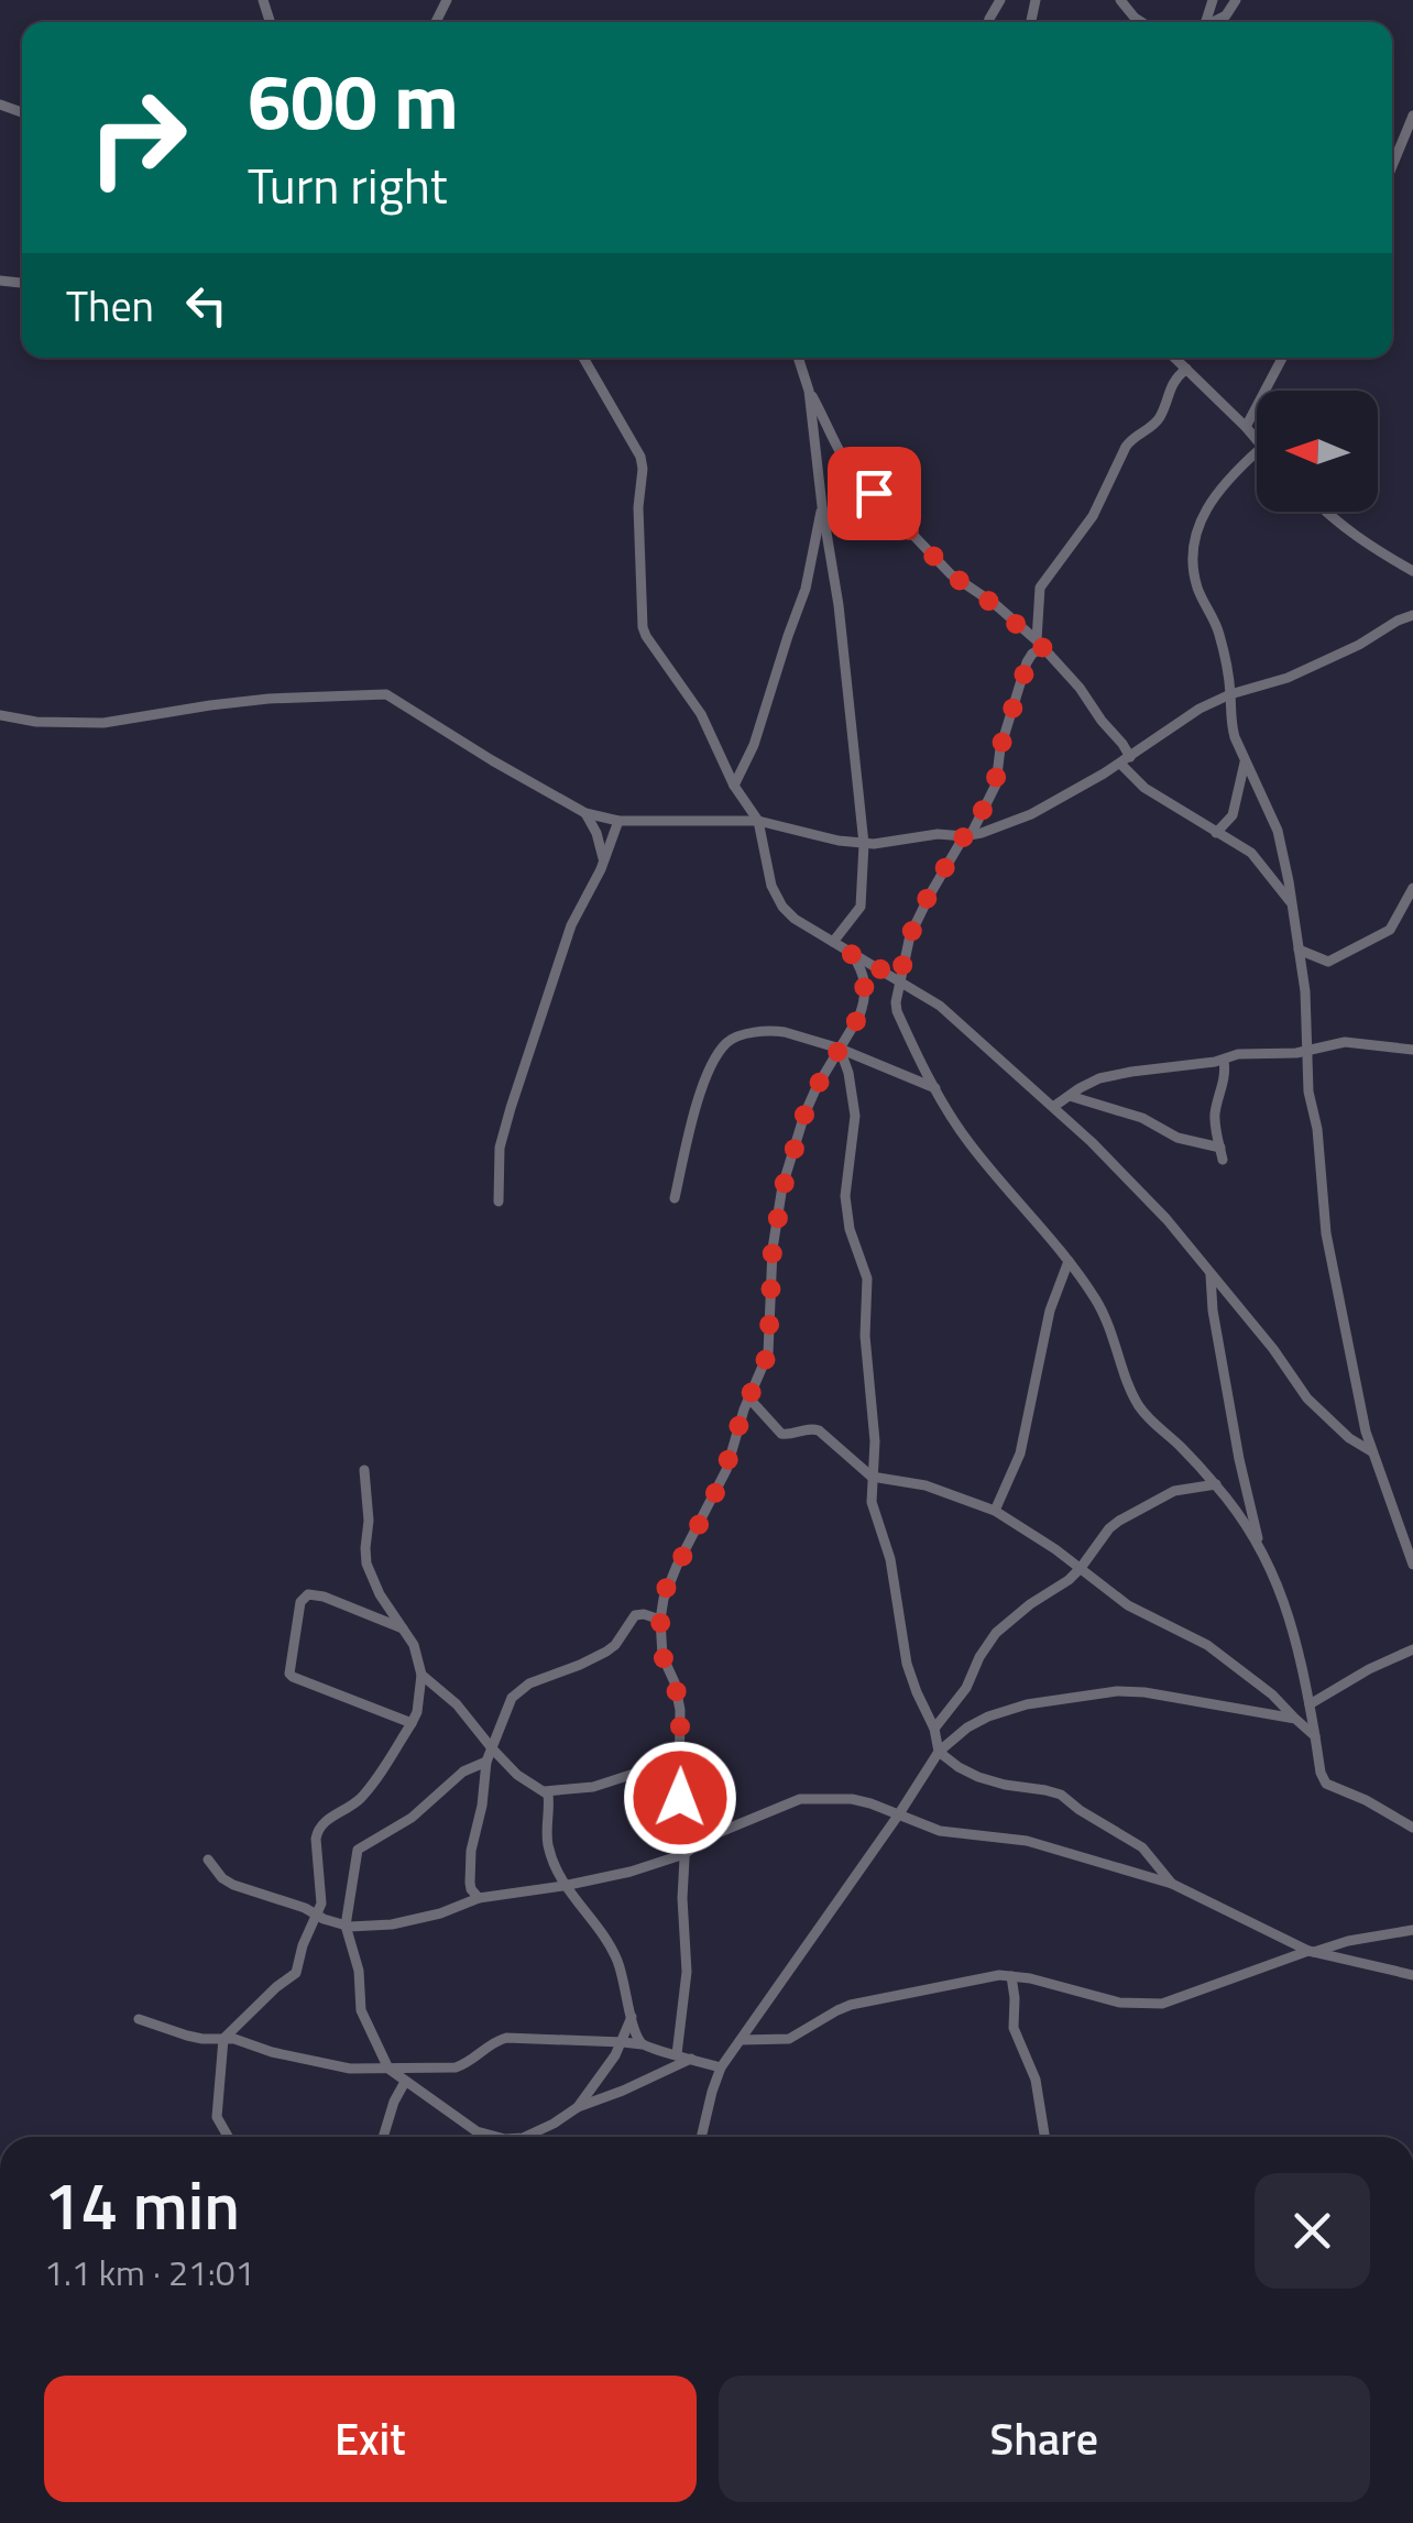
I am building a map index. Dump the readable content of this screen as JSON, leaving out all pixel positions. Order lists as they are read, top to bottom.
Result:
{
  "north": "left",
  "page": {
    "turn": ["600 m", "Turn right"],
    "then": "Then",
    "heading": ["14 min", "1.1 km · 21:01"],
    "buttons": ["Exit", "Share"]
  }
}
